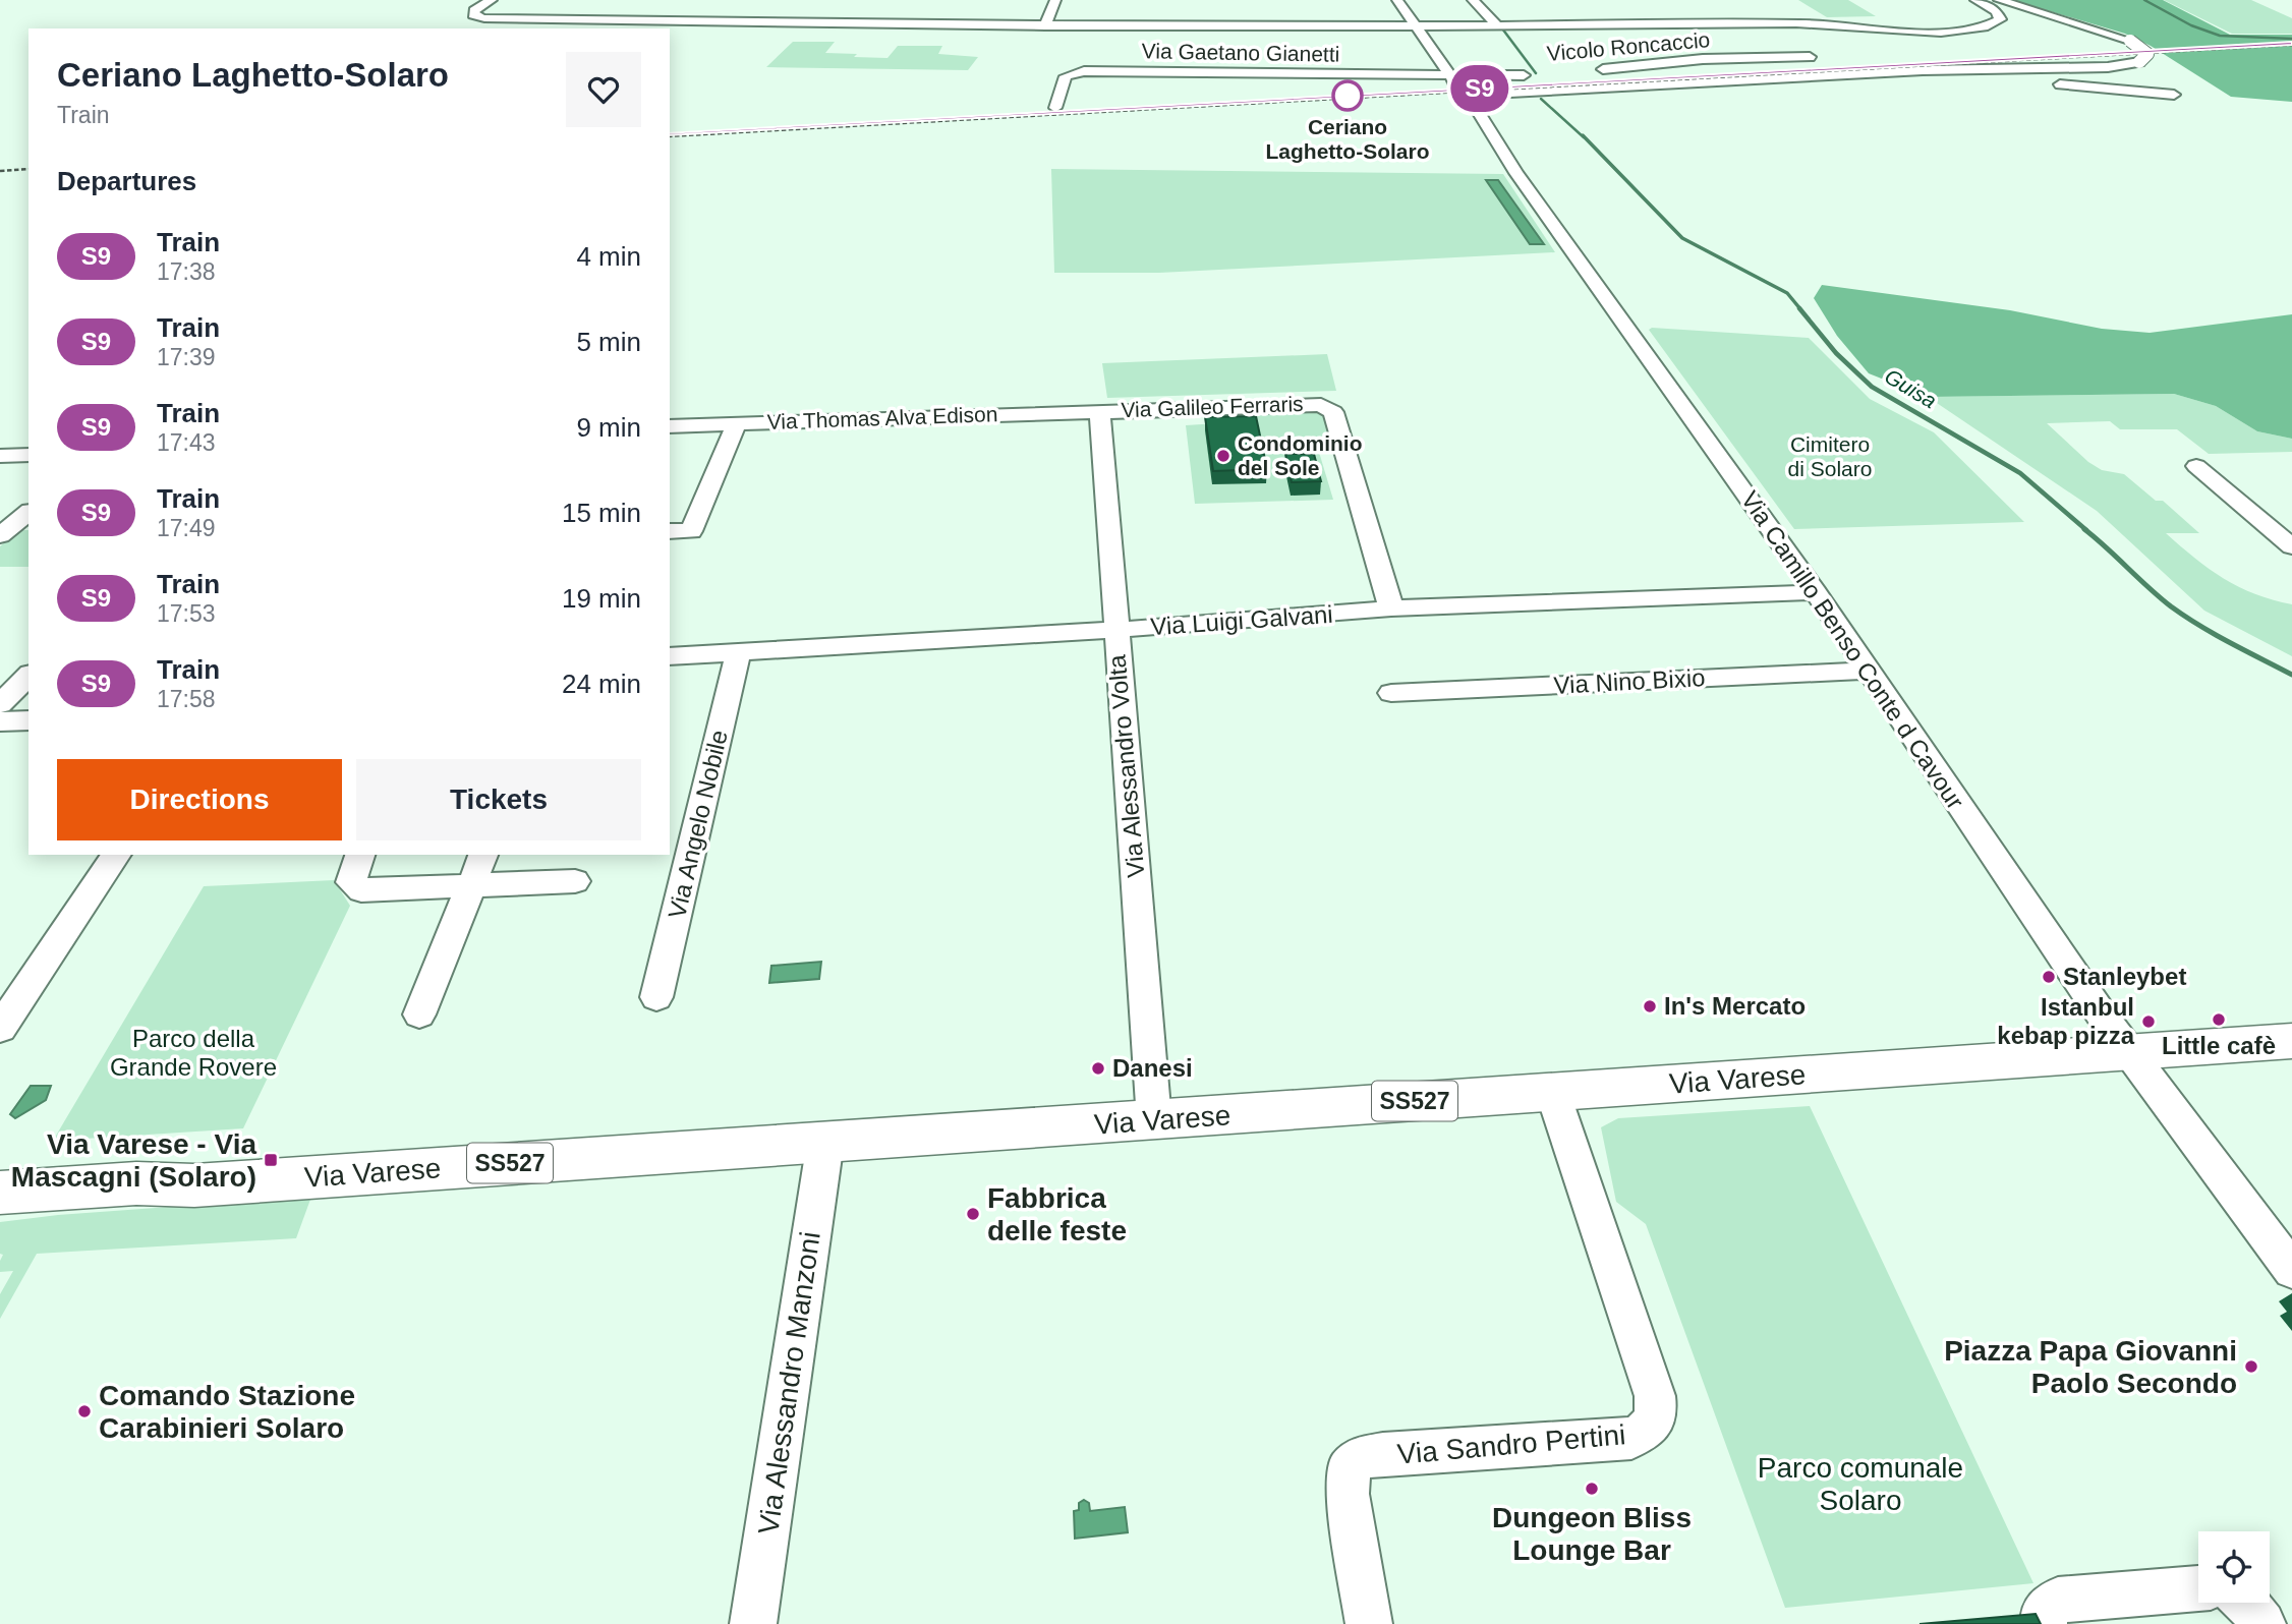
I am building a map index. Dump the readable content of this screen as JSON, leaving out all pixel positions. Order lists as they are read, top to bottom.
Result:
{
  "streets": {
    "main road": ["Via Varese", "SS527"],
    "street": [
      "Vicolo Roncaccio",
      "Via Gaetano Gianetti",
      "Via Galileo Ferraris",
      "Via Thomas Alva Edison",
      "Via Luigi Galvani",
      "Via Camillo Benso Conte d Cavour",
      "Via Nino Bixio",
      "Via Alessandro Volta",
      "Via Angelo Nobile",
      "Via Alessandro Manzoni",
      "Via Sandro Pertini"
    ]
  },
  "crossings": [
    ["Vicolo Roncaccio", "Via Gaetano Gianetti"],
    ["Via Galileo Ferraris", "Via Thomas Alva Edison"],
    ["Via Galileo Ferraris", "Via Luigi Galvani"],
    ["Via Galileo Ferraris", "Via Alessandro Volta"],
    ["Via Thomas Alva Edison", "Via Alessandro Volta"],
    ["Via Luigi Galvani", "Via Camillo Benso Conte d Cavour"],
    ["Via Luigi Galvani", "Via Alessandro Volta"],
    ["Via Luigi Galvani", "Via Angelo Nobile"],
    ["Via Camillo Benso Conte d Cavour", "Via Nino Bixio"],
    ["Via Camillo Benso Conte d Cavour", "Via Varese"],
    ["Via Camillo Benso Conte d Cavour", "SS527"],
    ["Via Alessandro Volta", "Via Varese"],
    ["Via Varese", "SS527"],
    ["Via Varese", "Via Alessandro Manzoni"],
    ["Via Varese", "Via Sandro Pertini"]
  ],
  "water": ["Guisa"],
  "parks": ["Cimitero di Solaro", "Parco della Grande Rovere", "Parco comunale Solaro"],
  "places": {
    "other": [
      "Ceriano Laghetto-Solaro",
      "Condominio del Sole",
      "Stanleybet",
      "In's Mercato",
      "Little cafè",
      "Istanbul kebap pizza",
      "Danesi",
      "Fabbrica delle feste",
      "Piazza Papa Giovanni Paolo Secondo",
      "Comando Stazione Carabinieri Solaro",
      "Dungeon Bliss Lounge Bar"
    ],
    "transit": ["Via Varese - Via Mascagni (Solaro)"]
  },
  "page": {
    "on_map": "S9",
    "heading": [
      ["Ceriano Laghetto-Solaro", "Train"],
      "Departures"
    ],
    "list": [
      {
        "mark": "S9",
        "name": "Train",
        "note": "17:38",
        "value": "4 min"
      },
      {
        "mark": "S9",
        "name": "Train",
        "note": "17:39",
        "value": "5 min"
      },
      {
        "mark": "S9",
        "name": "Train",
        "note": "17:43",
        "value": "9 min"
      },
      {
        "mark": "S9",
        "name": "Train",
        "note": "17:49",
        "value": "15 min"
      },
      {
        "mark": "S9",
        "name": "Train",
        "note": "17:53",
        "value": "19 min"
      },
      {
        "mark": "S9",
        "name": "Train",
        "note": "17:58",
        "value": "24 min"
      }
    ],
    "buttons": ["Directions", "Tickets"]
  }
}
